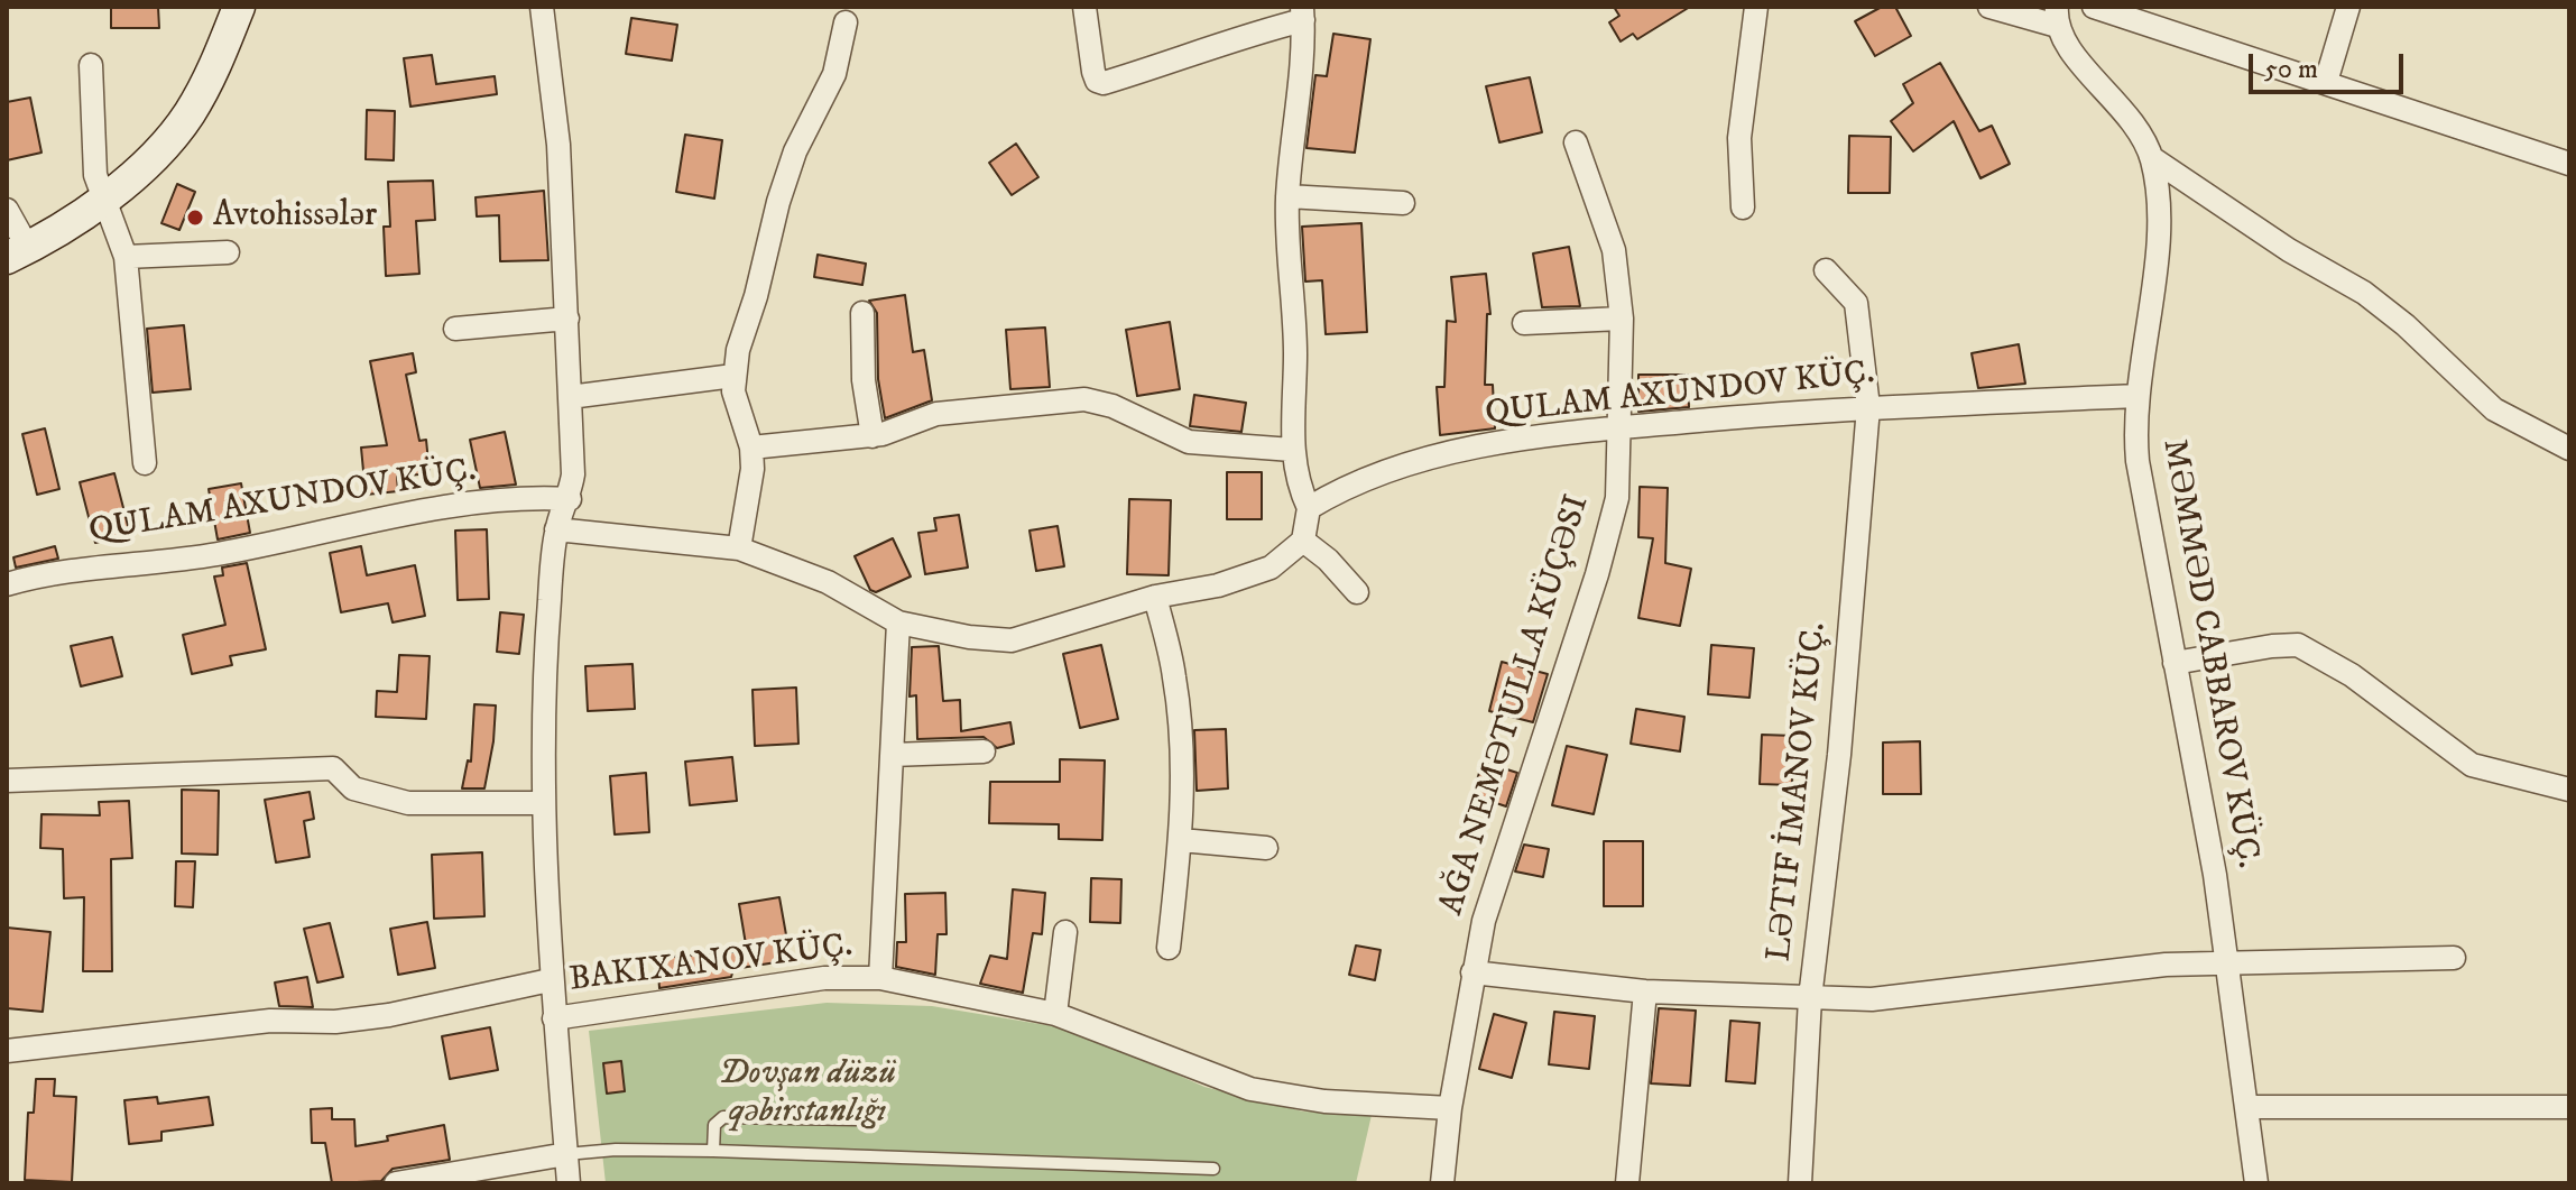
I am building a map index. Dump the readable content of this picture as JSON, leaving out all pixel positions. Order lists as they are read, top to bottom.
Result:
{
  "streets": {
    "street": [
      "QULAM AXUNDOV KÜÇ.",
      "MƏMMƏD CABBAROV KÜÇ.",
      "AĞA NEMƏTULLA KÜÇƏSI",
      "LƏTIF İMANOV KÜÇ."
    ]
  },
  "crossings": [
    ["QULAM AXUNDOV KÜÇ.", "MƏMMƏD CABBAROV KÜÇ."],
    ["QULAM AXUNDOV KÜÇ.", "AĞA NEMƏTULLA KÜÇƏSI"],
    ["QULAM AXUNDOV KÜÇ.", "LƏTIF İMANOV KÜÇ."]
  ],
  "parks": ["Dovşan düzü qəbirstanlığı"],
  "places": ["Avtohissələr"],
  "scale_bar": "50 m"
}
